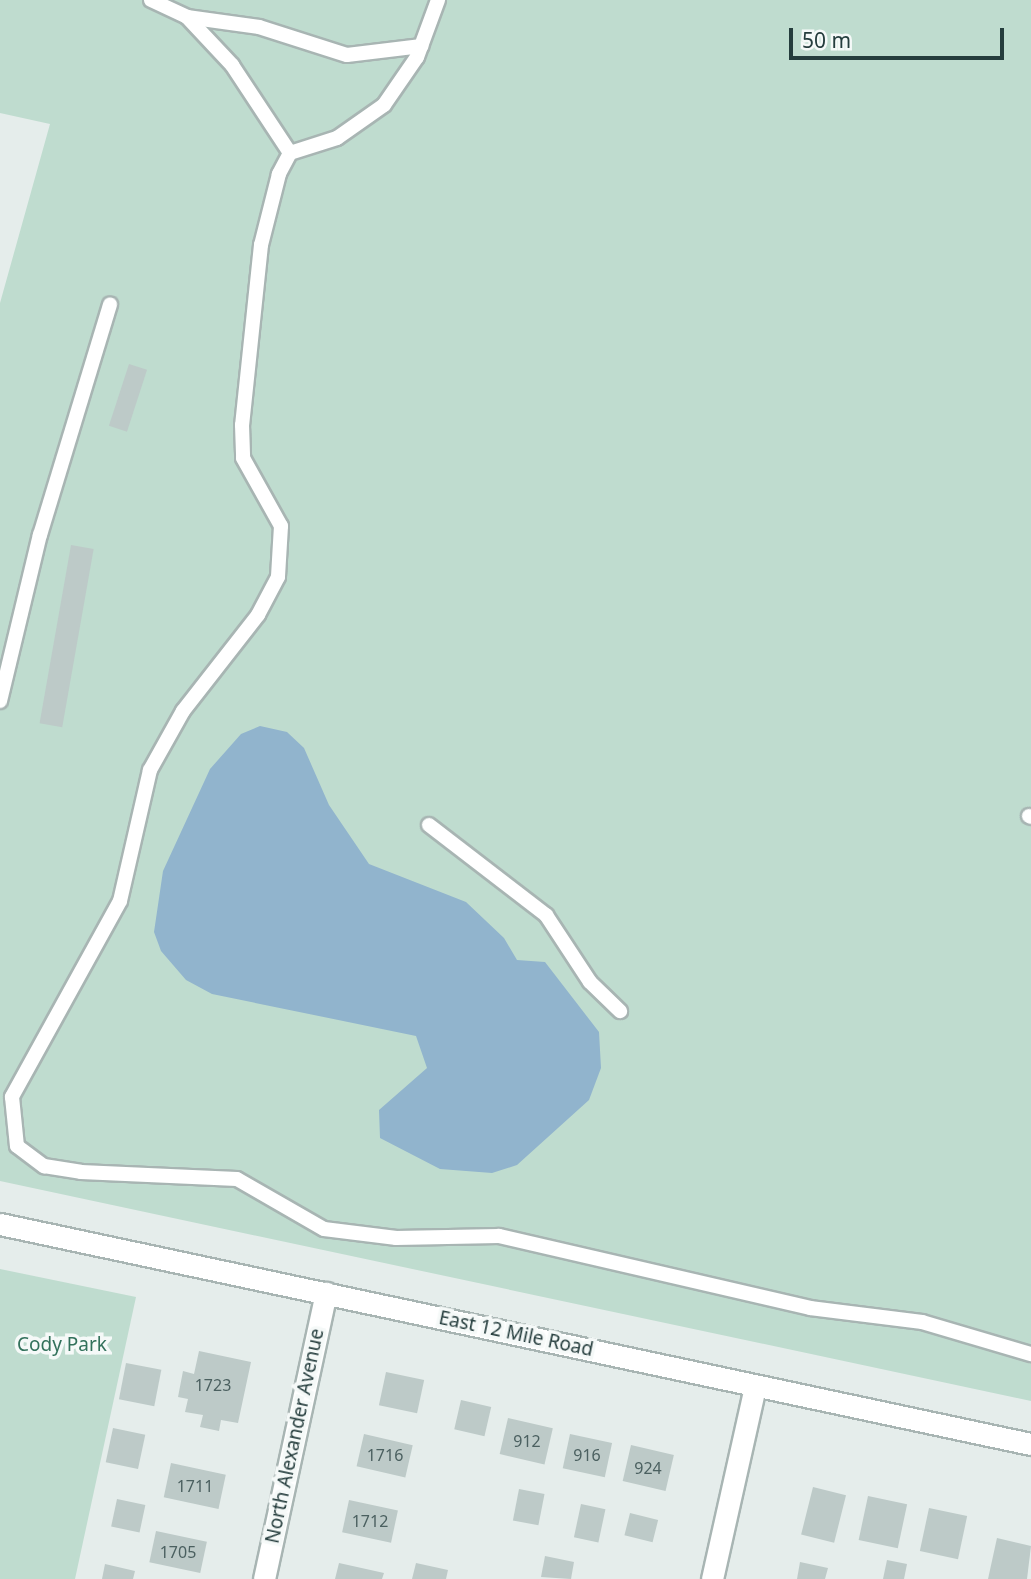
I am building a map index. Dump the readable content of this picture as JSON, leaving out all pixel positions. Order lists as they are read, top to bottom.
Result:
{
  "streets": {
    "main road": ["East 12 Mile Road", "North Alexander Avenue"]
  },
  "crossings": [
    ["East 12 Mile Road", "North Alexander Avenue"]
  ],
  "parks": ["Cody Park"],
  "house_numbers": [
    "1723",
    "912",
    "1716",
    "916",
    "924",
    "1711",
    "1712",
    "1705"
  ],
  "scale_bar": "50 m"
}
